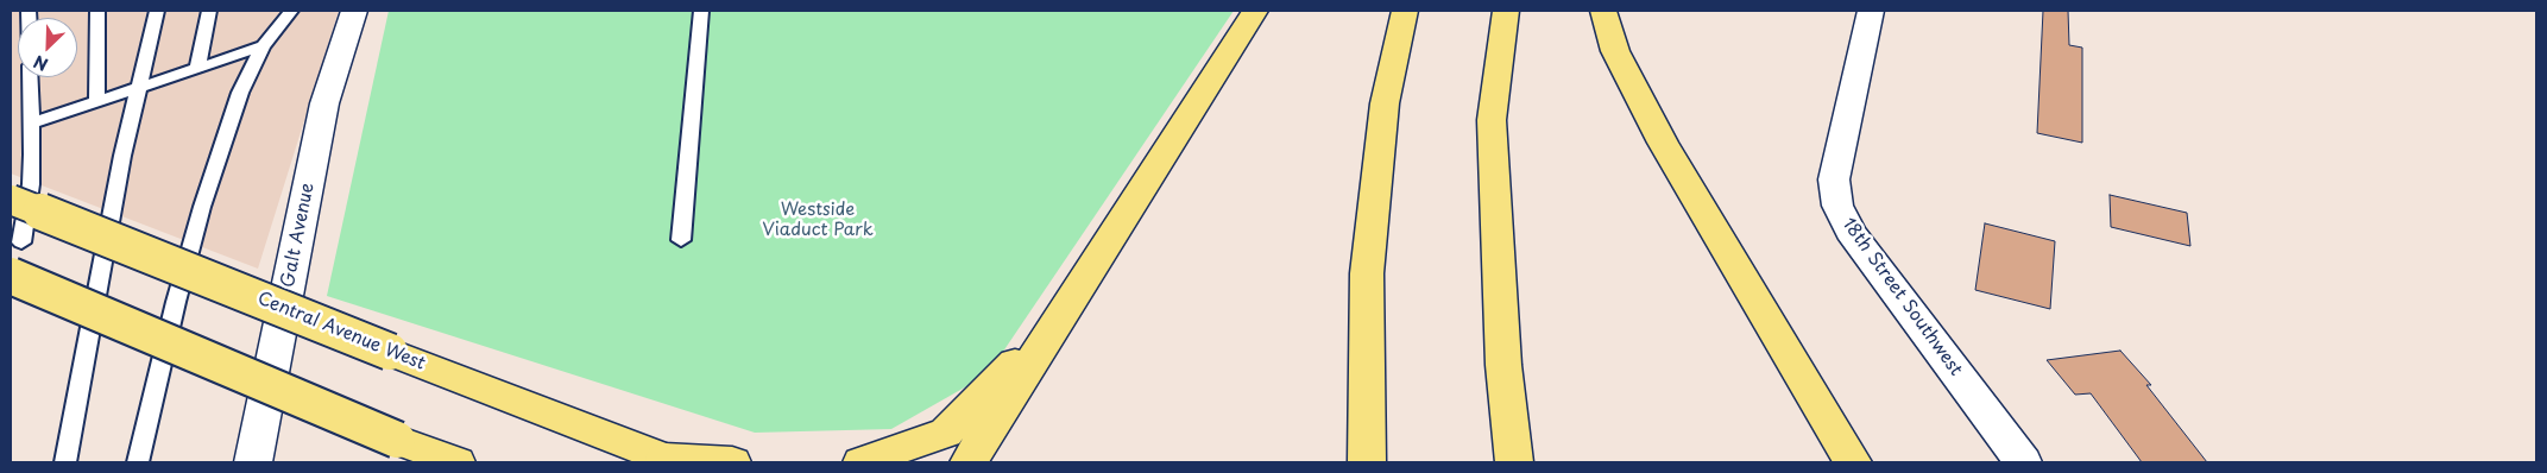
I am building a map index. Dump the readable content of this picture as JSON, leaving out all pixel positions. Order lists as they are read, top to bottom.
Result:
{
  "streets": {
    "highway": ["Central Avenue West"],
    "street": ["Galt Avenue", "18th Street Southwest"]
  },
  "parks": ["Westside Viaduct Park"],
  "north": "bottom left"
}
